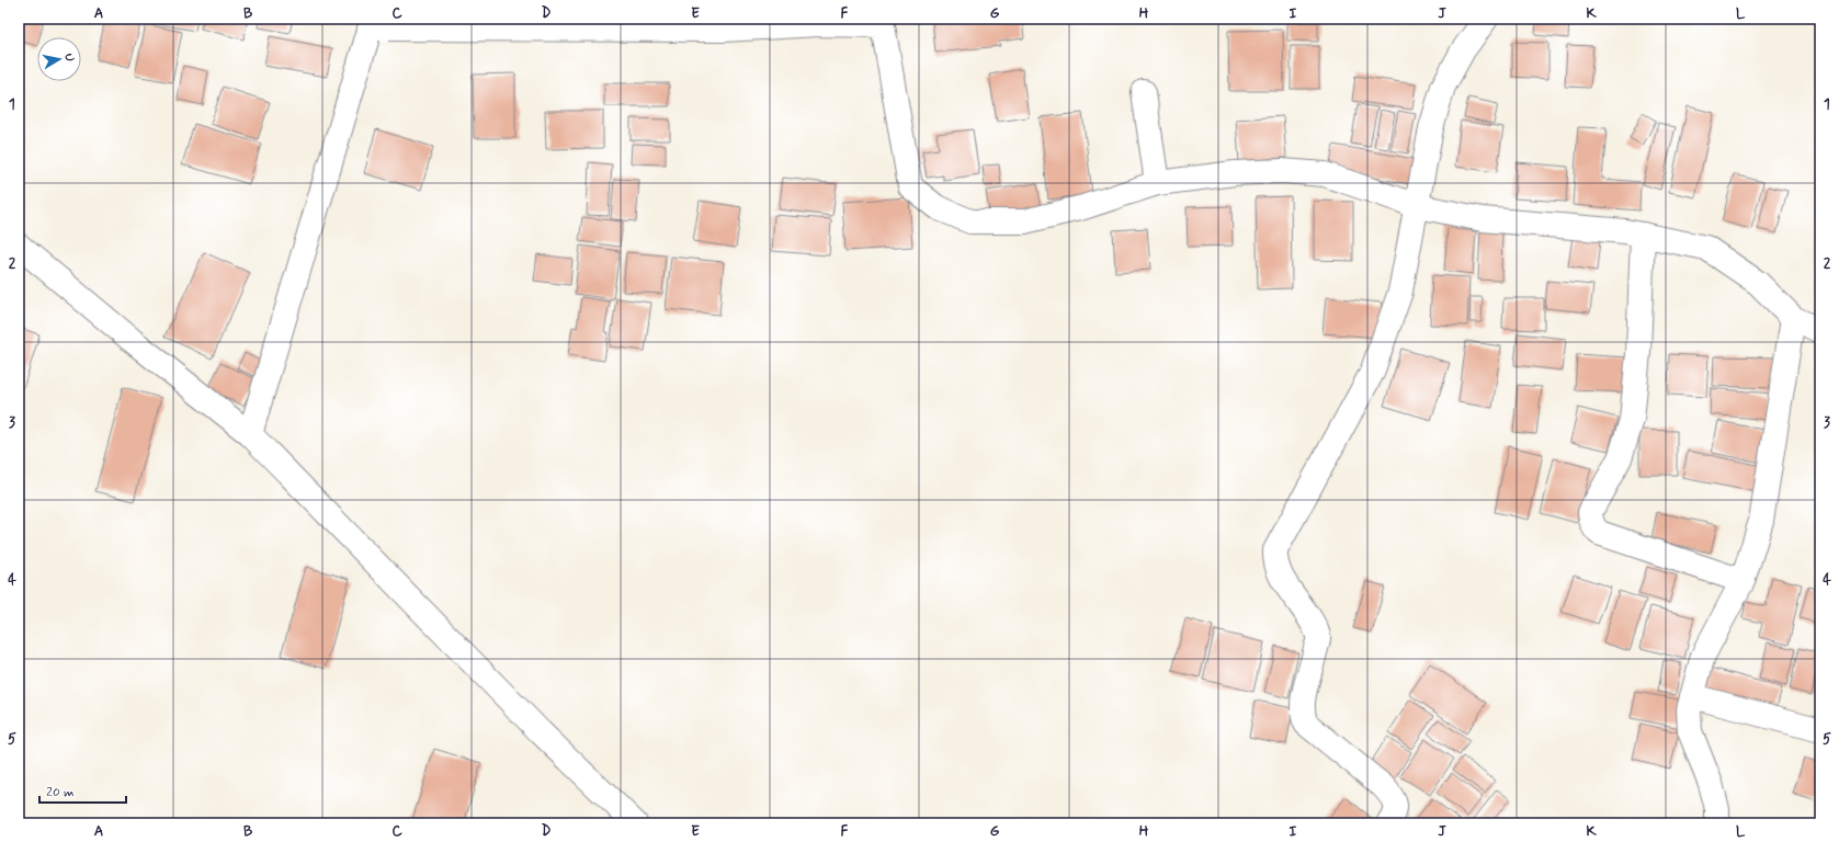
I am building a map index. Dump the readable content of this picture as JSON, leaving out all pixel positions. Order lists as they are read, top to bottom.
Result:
{
  "scale_bar": "20 m",
  "north": "right",
  "grid": {
    "columns": [
      "A",
      "B",
      "C",
      "D",
      "E",
      "F",
      "G",
      "H",
      "I",
      "J",
      "K",
      "L"
    ],
    "rows": [
      "1",
      "2",
      "3",
      "4",
      "5"
    ]
  }
}
